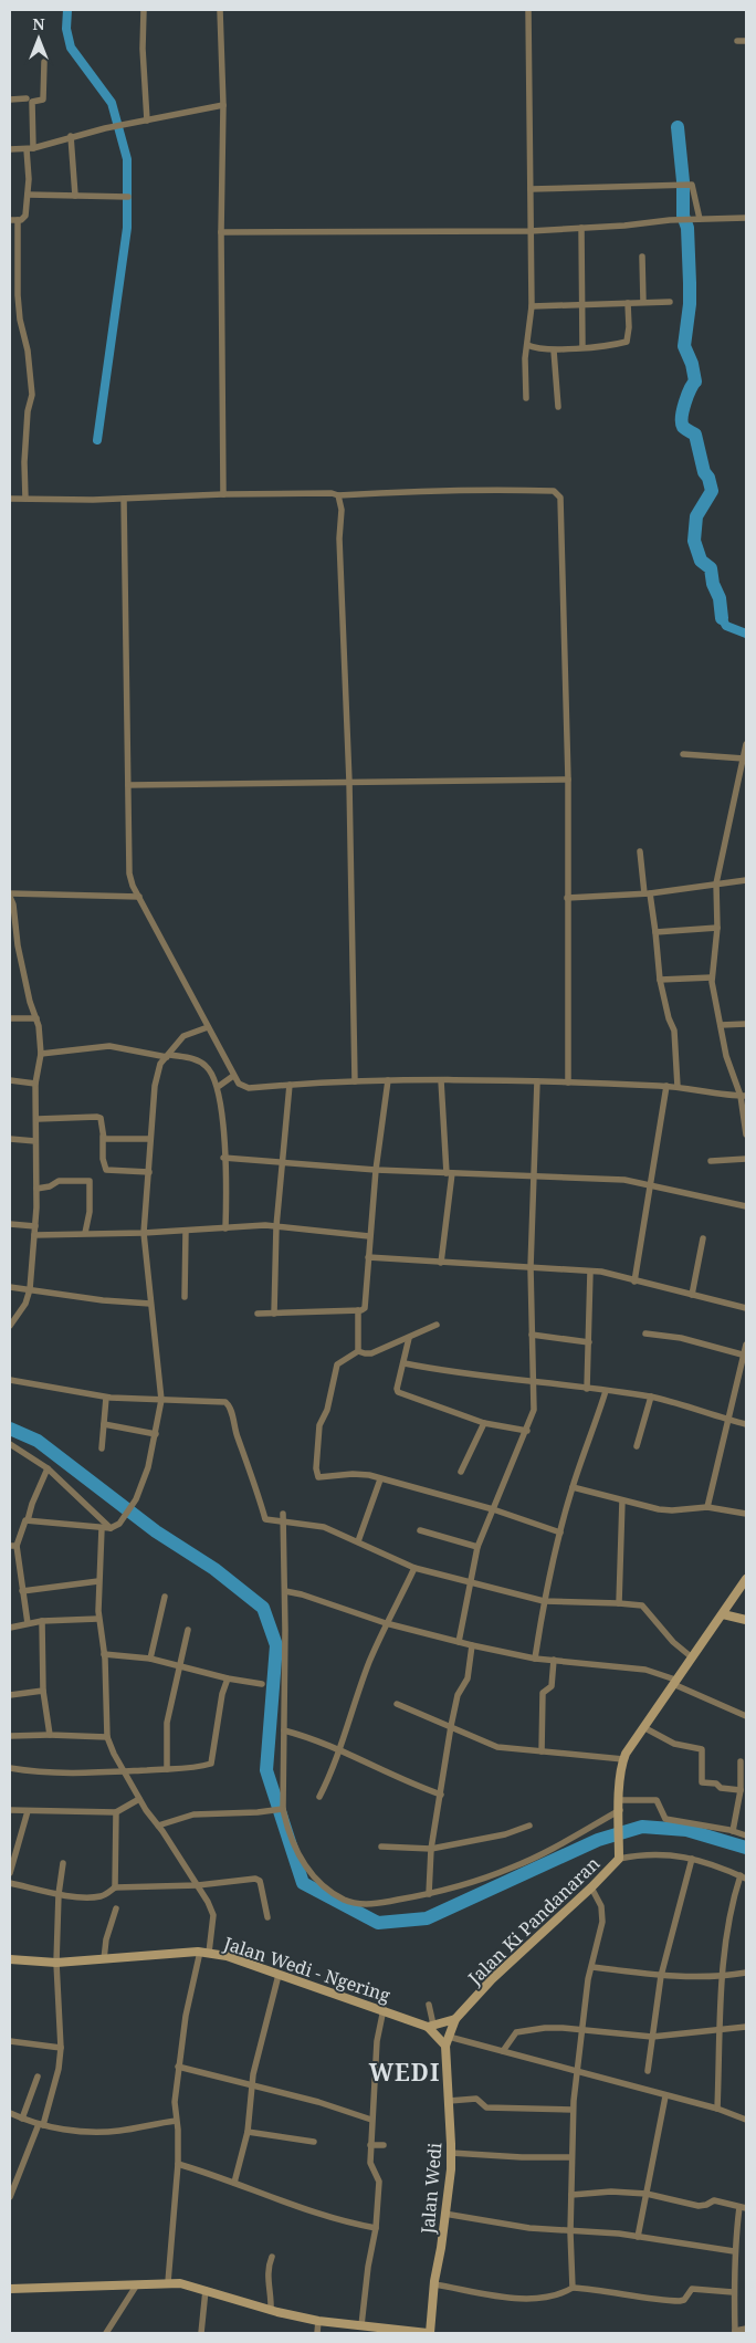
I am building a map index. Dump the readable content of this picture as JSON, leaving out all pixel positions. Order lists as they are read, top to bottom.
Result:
{
  "streets": {
    "main road": ["Jalan Ki Pandanaran", "Jalan Wedi - Ngering", "Jalan Wedi"]
  },
  "districts": ["WEDI"],
  "north": "top"
}
